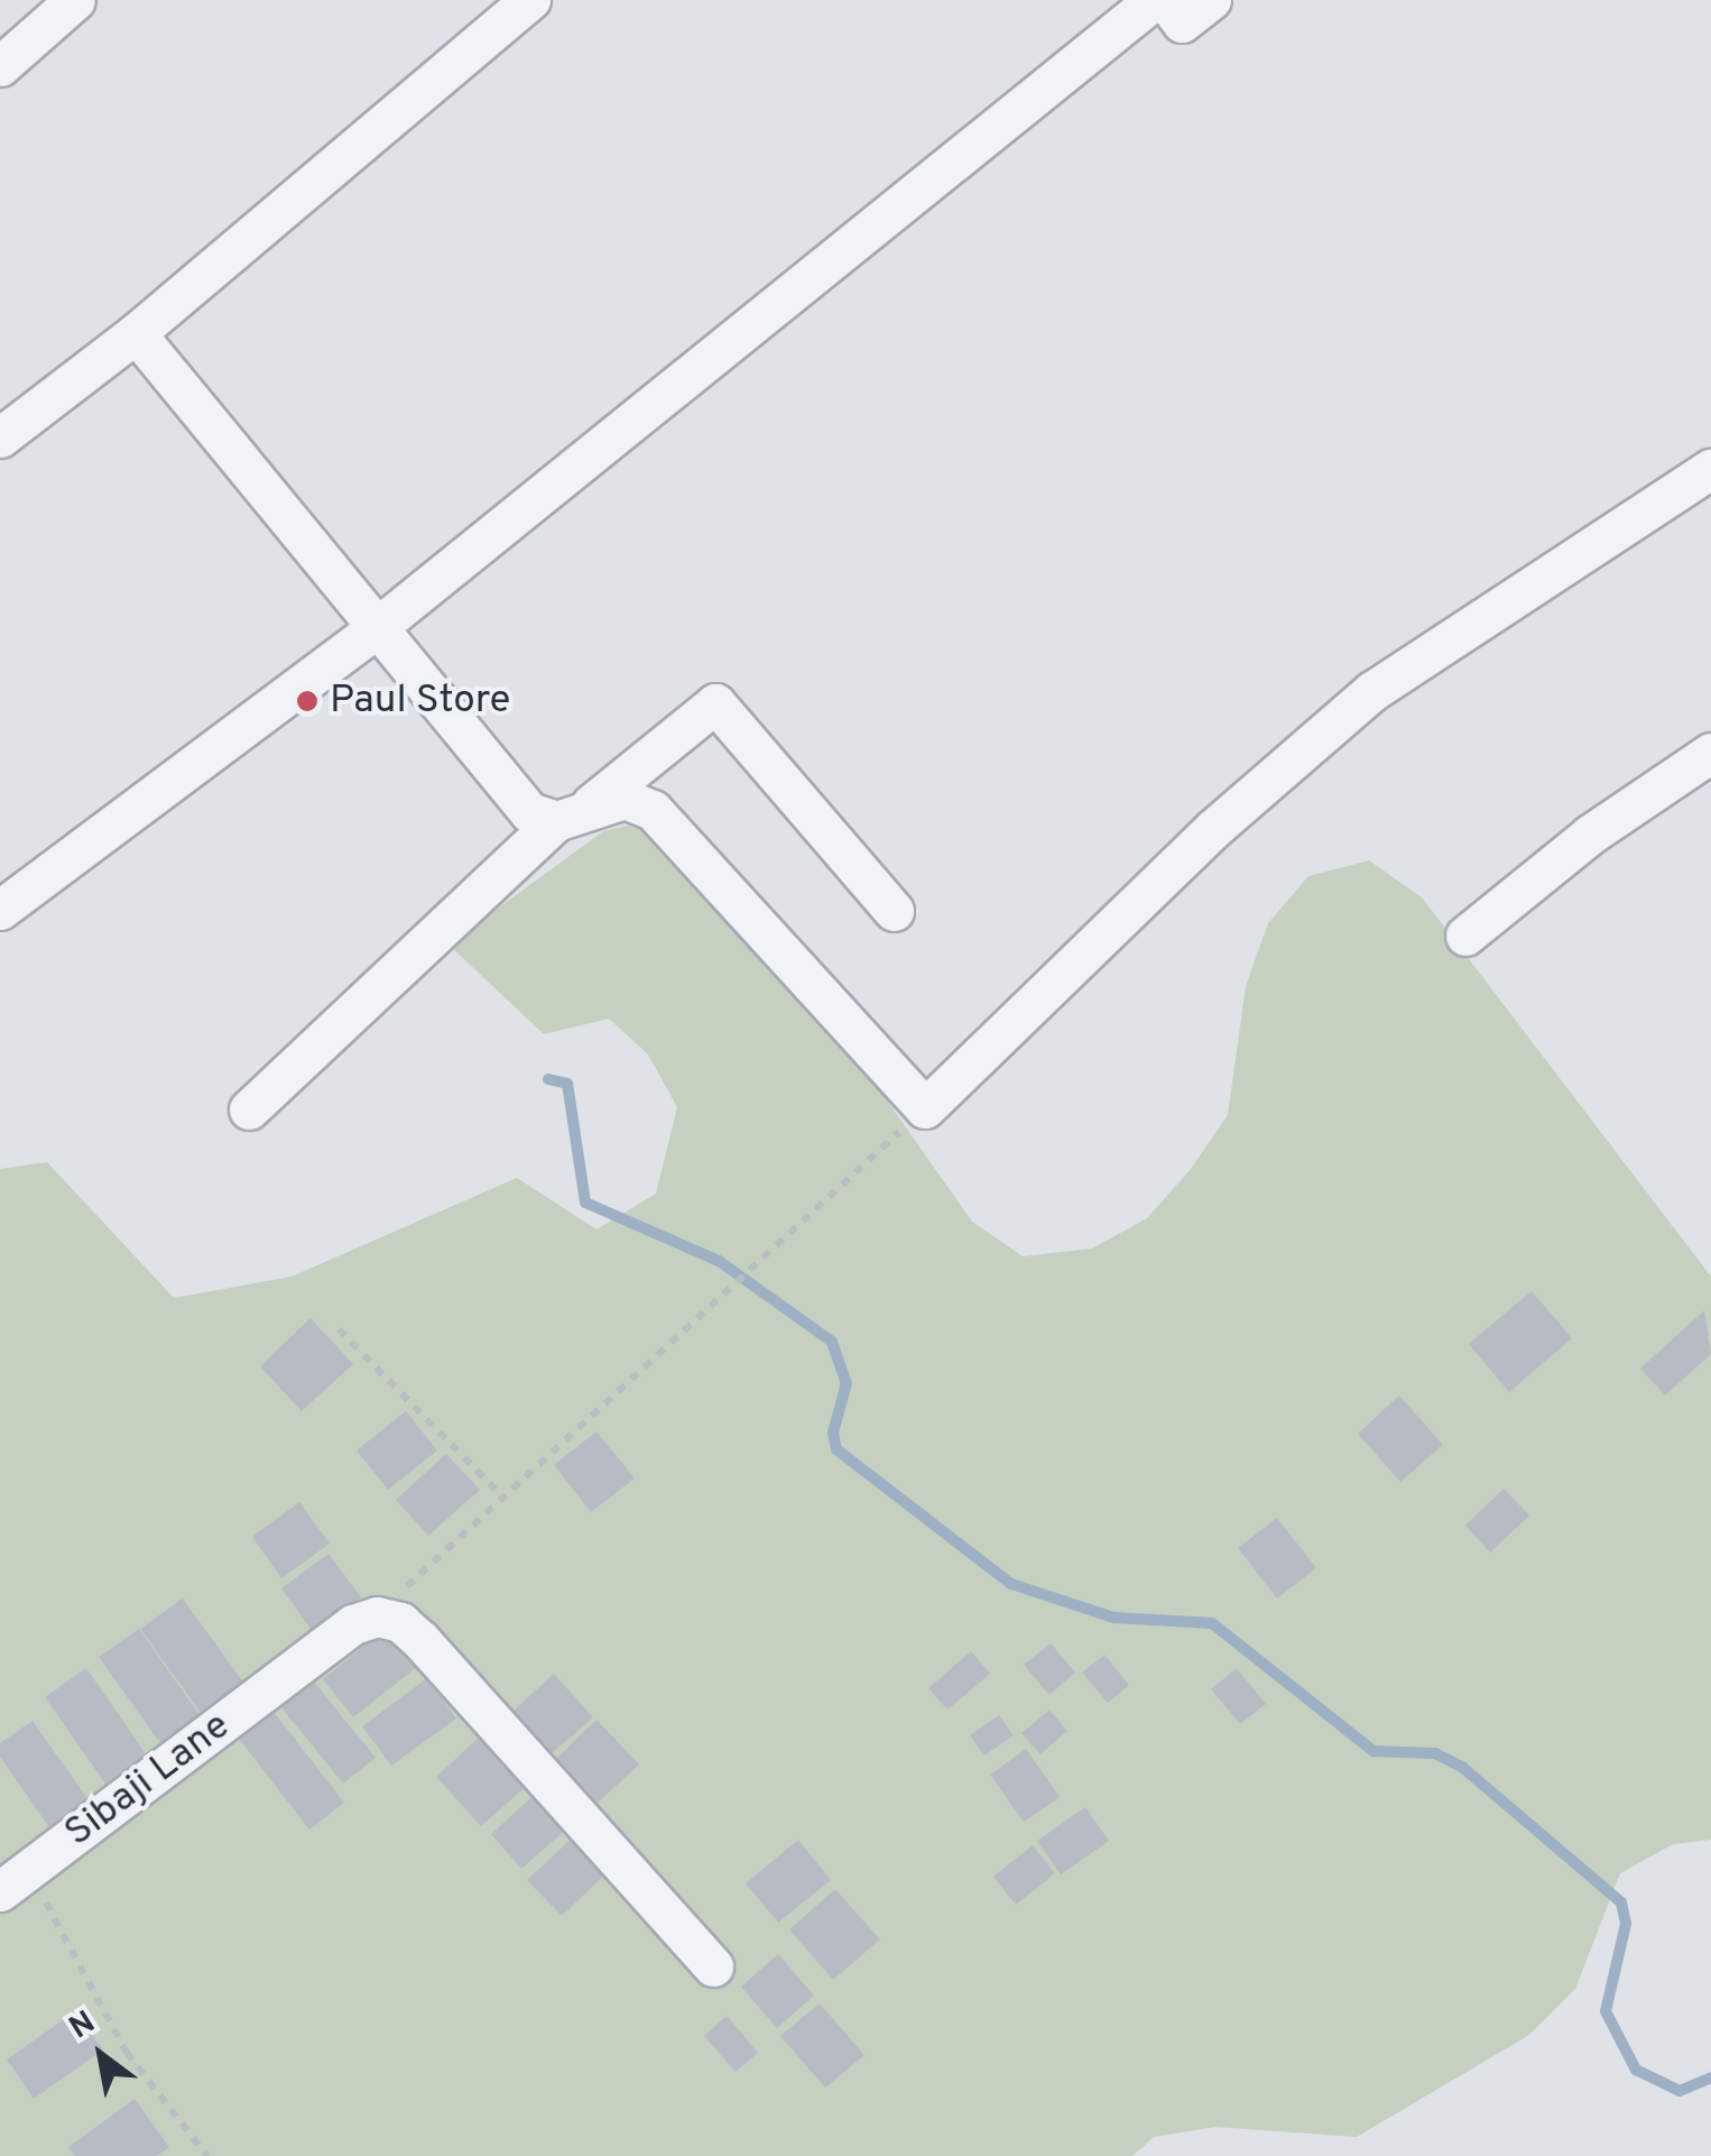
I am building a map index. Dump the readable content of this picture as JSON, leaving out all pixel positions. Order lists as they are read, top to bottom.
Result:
{
  "streets": {
    "street": ["Sibaji Lane"]
  },
  "places": ["Paul Store"],
  "north": "top left"
}
